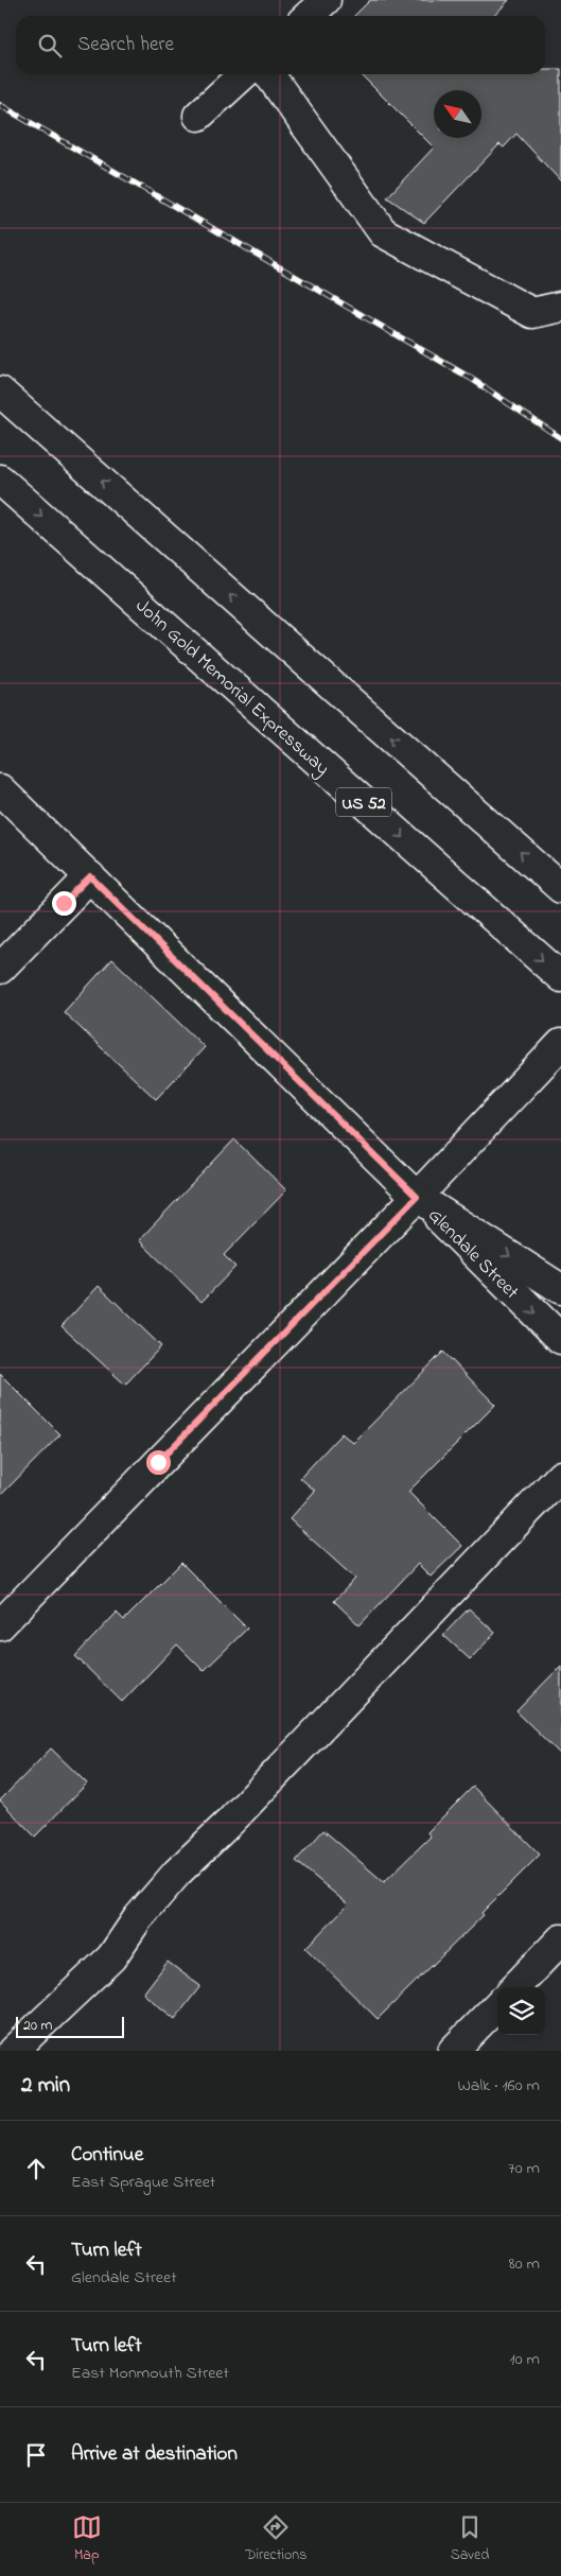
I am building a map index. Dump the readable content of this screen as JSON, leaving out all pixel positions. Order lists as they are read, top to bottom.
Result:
{
  "streets": {
    "main road": ["John Gold Memorial Expressway", "US 52", "Glendale Street"]
  },
  "scale_bar": "20 m",
  "north": "top left",
  "page": {
    "search": "Search here",
    "scale": "20 m",
    "heading": ["2 min", "Walk · 160 m"],
    "list": [
      ["Continue", "East Sprague Street", "70 m"],
      ["Turn left", "Glendale Street", "80 m"],
      ["Turn left", "East Monmouth Street", "10 m"],
      "Arrive at destination"
    ],
    "nav": ["Map", "Directions", "Saved"]
  }
}
